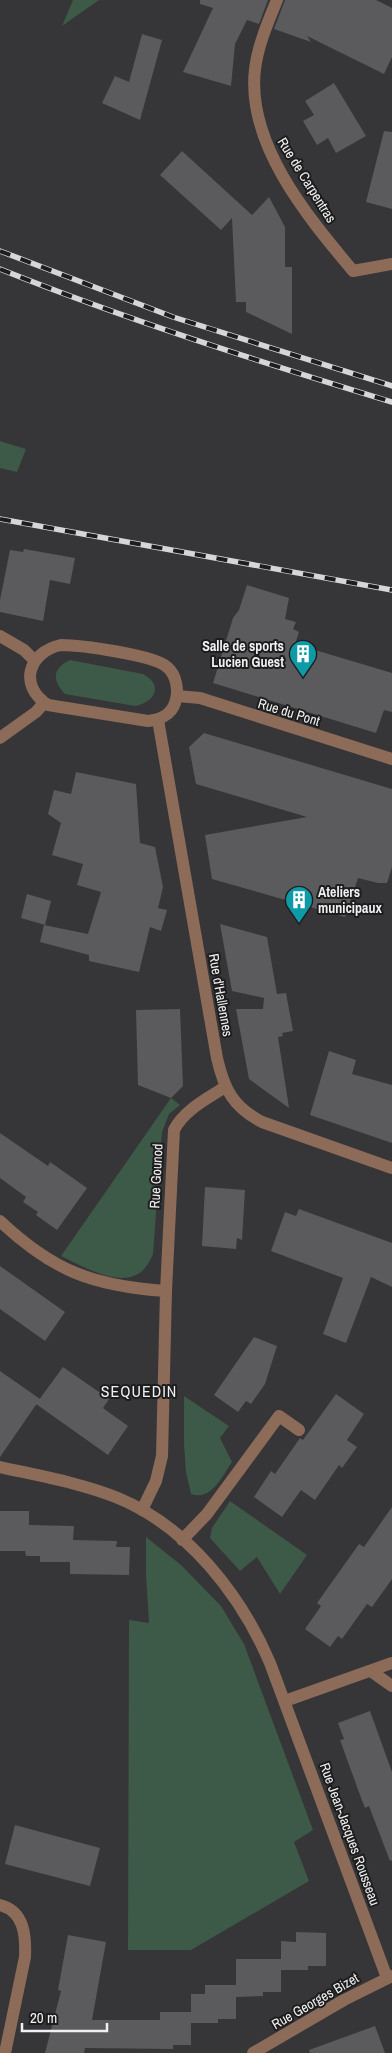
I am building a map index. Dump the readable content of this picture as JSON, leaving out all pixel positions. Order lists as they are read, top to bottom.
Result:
{
  "streets": {
    "street": [
      "Rue de Carpentras",
      "Rue du Pont",
      "Rue d'Hallennes",
      "Rue Gounod",
      "Rue Jean-Jacques Rousseau",
      "Rue Georges Bizet"
    ]
  },
  "crossings": [
    ["Rue d'Hallennes", "Rue Gounod"],
    ["Rue Gounod", "Rue Jean-Jacques Rousseau"],
    ["Rue Jean-Jacques Rousseau", "Rue Georges Bizet"]
  ],
  "districts": ["SEQUEDIN"],
  "places": {
    "building": ["Salle de sports Lucien Guest", "Ateliers municipaux"]
  },
  "scale_bar": "20 m"
}
